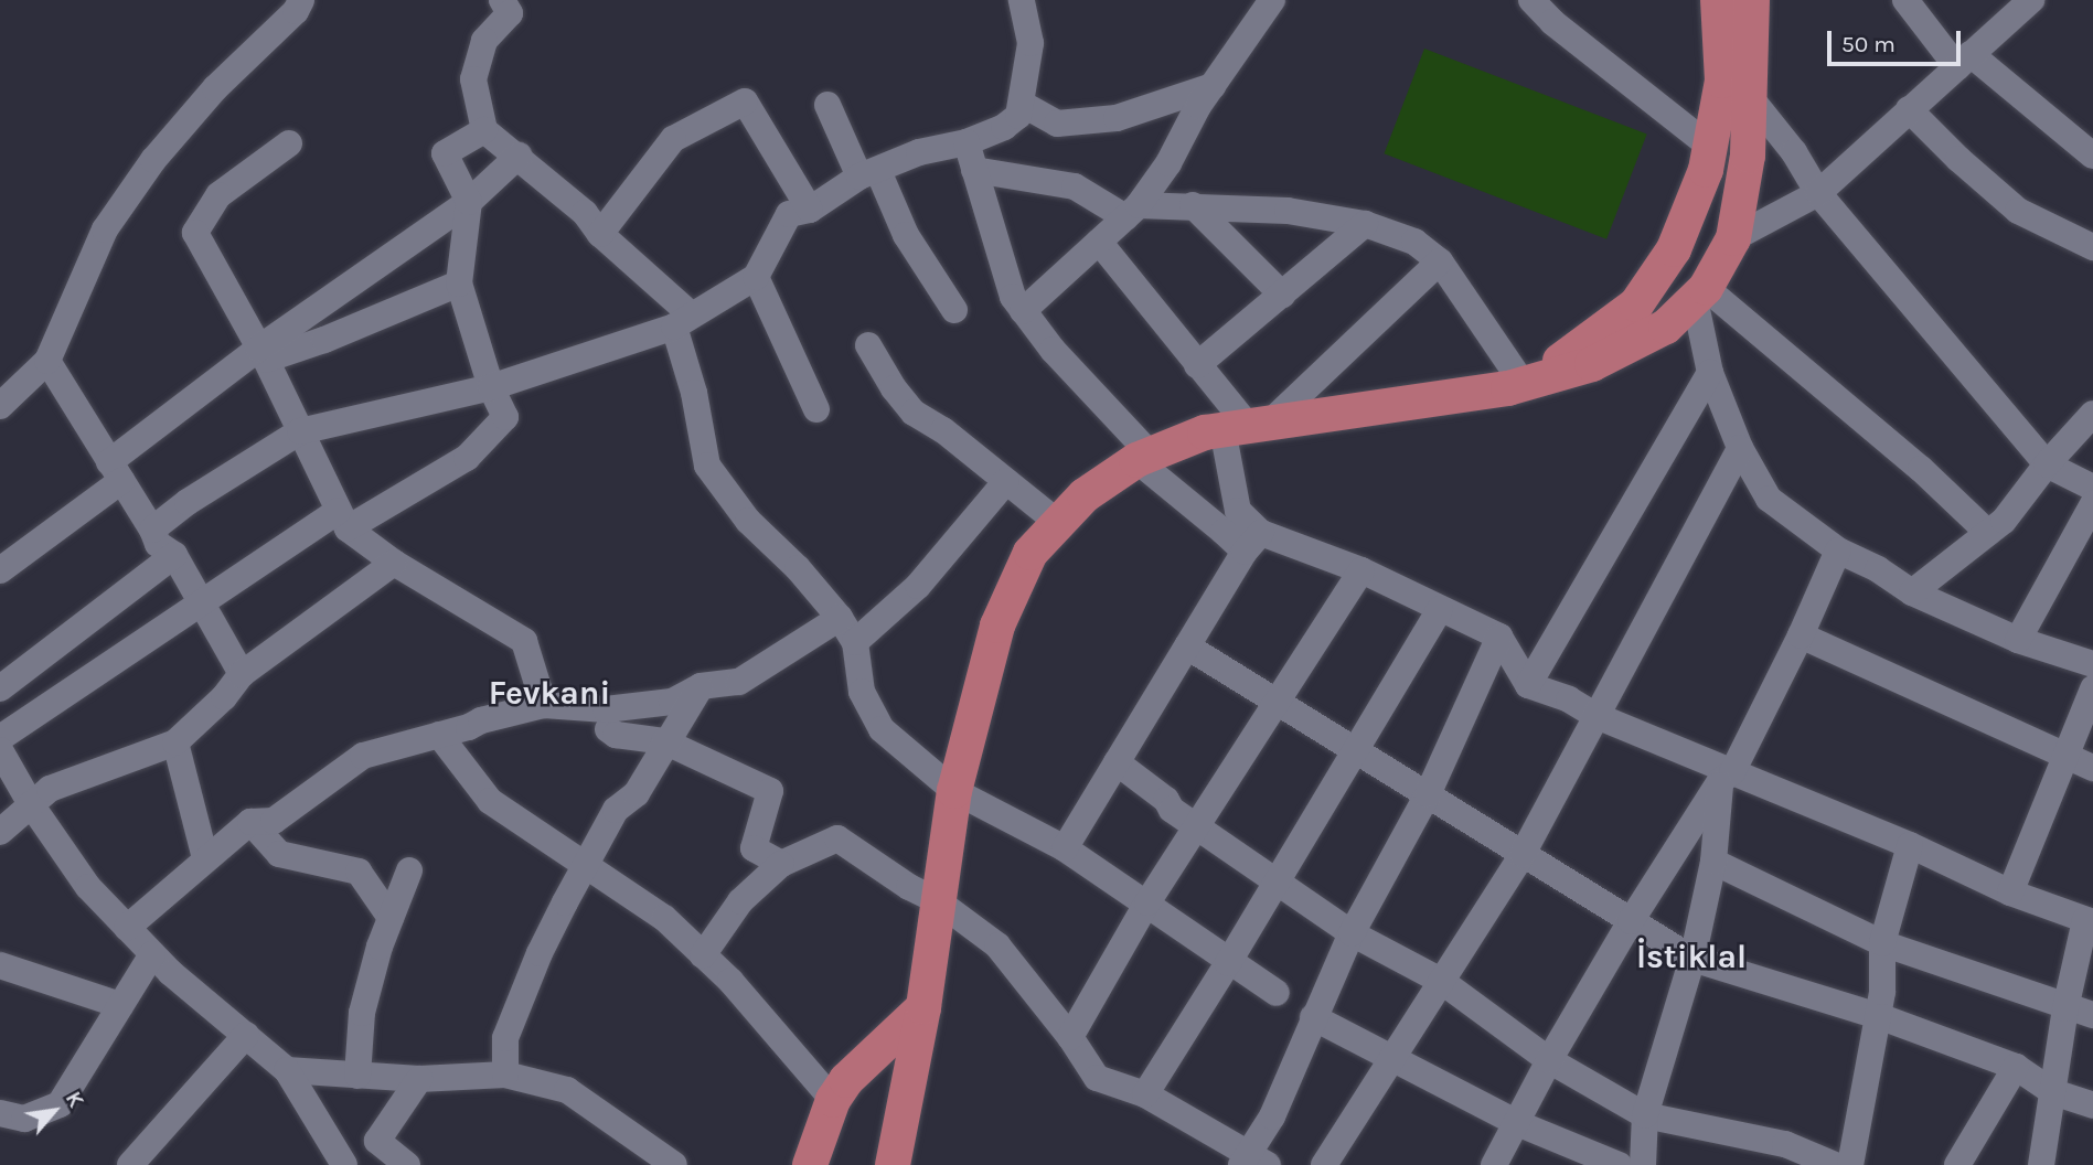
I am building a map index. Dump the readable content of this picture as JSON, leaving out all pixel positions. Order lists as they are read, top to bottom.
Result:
{
  "districts": ["Fevkani", "İstiklal"],
  "scale_bar": "50 m",
  "north": "top right"
}
